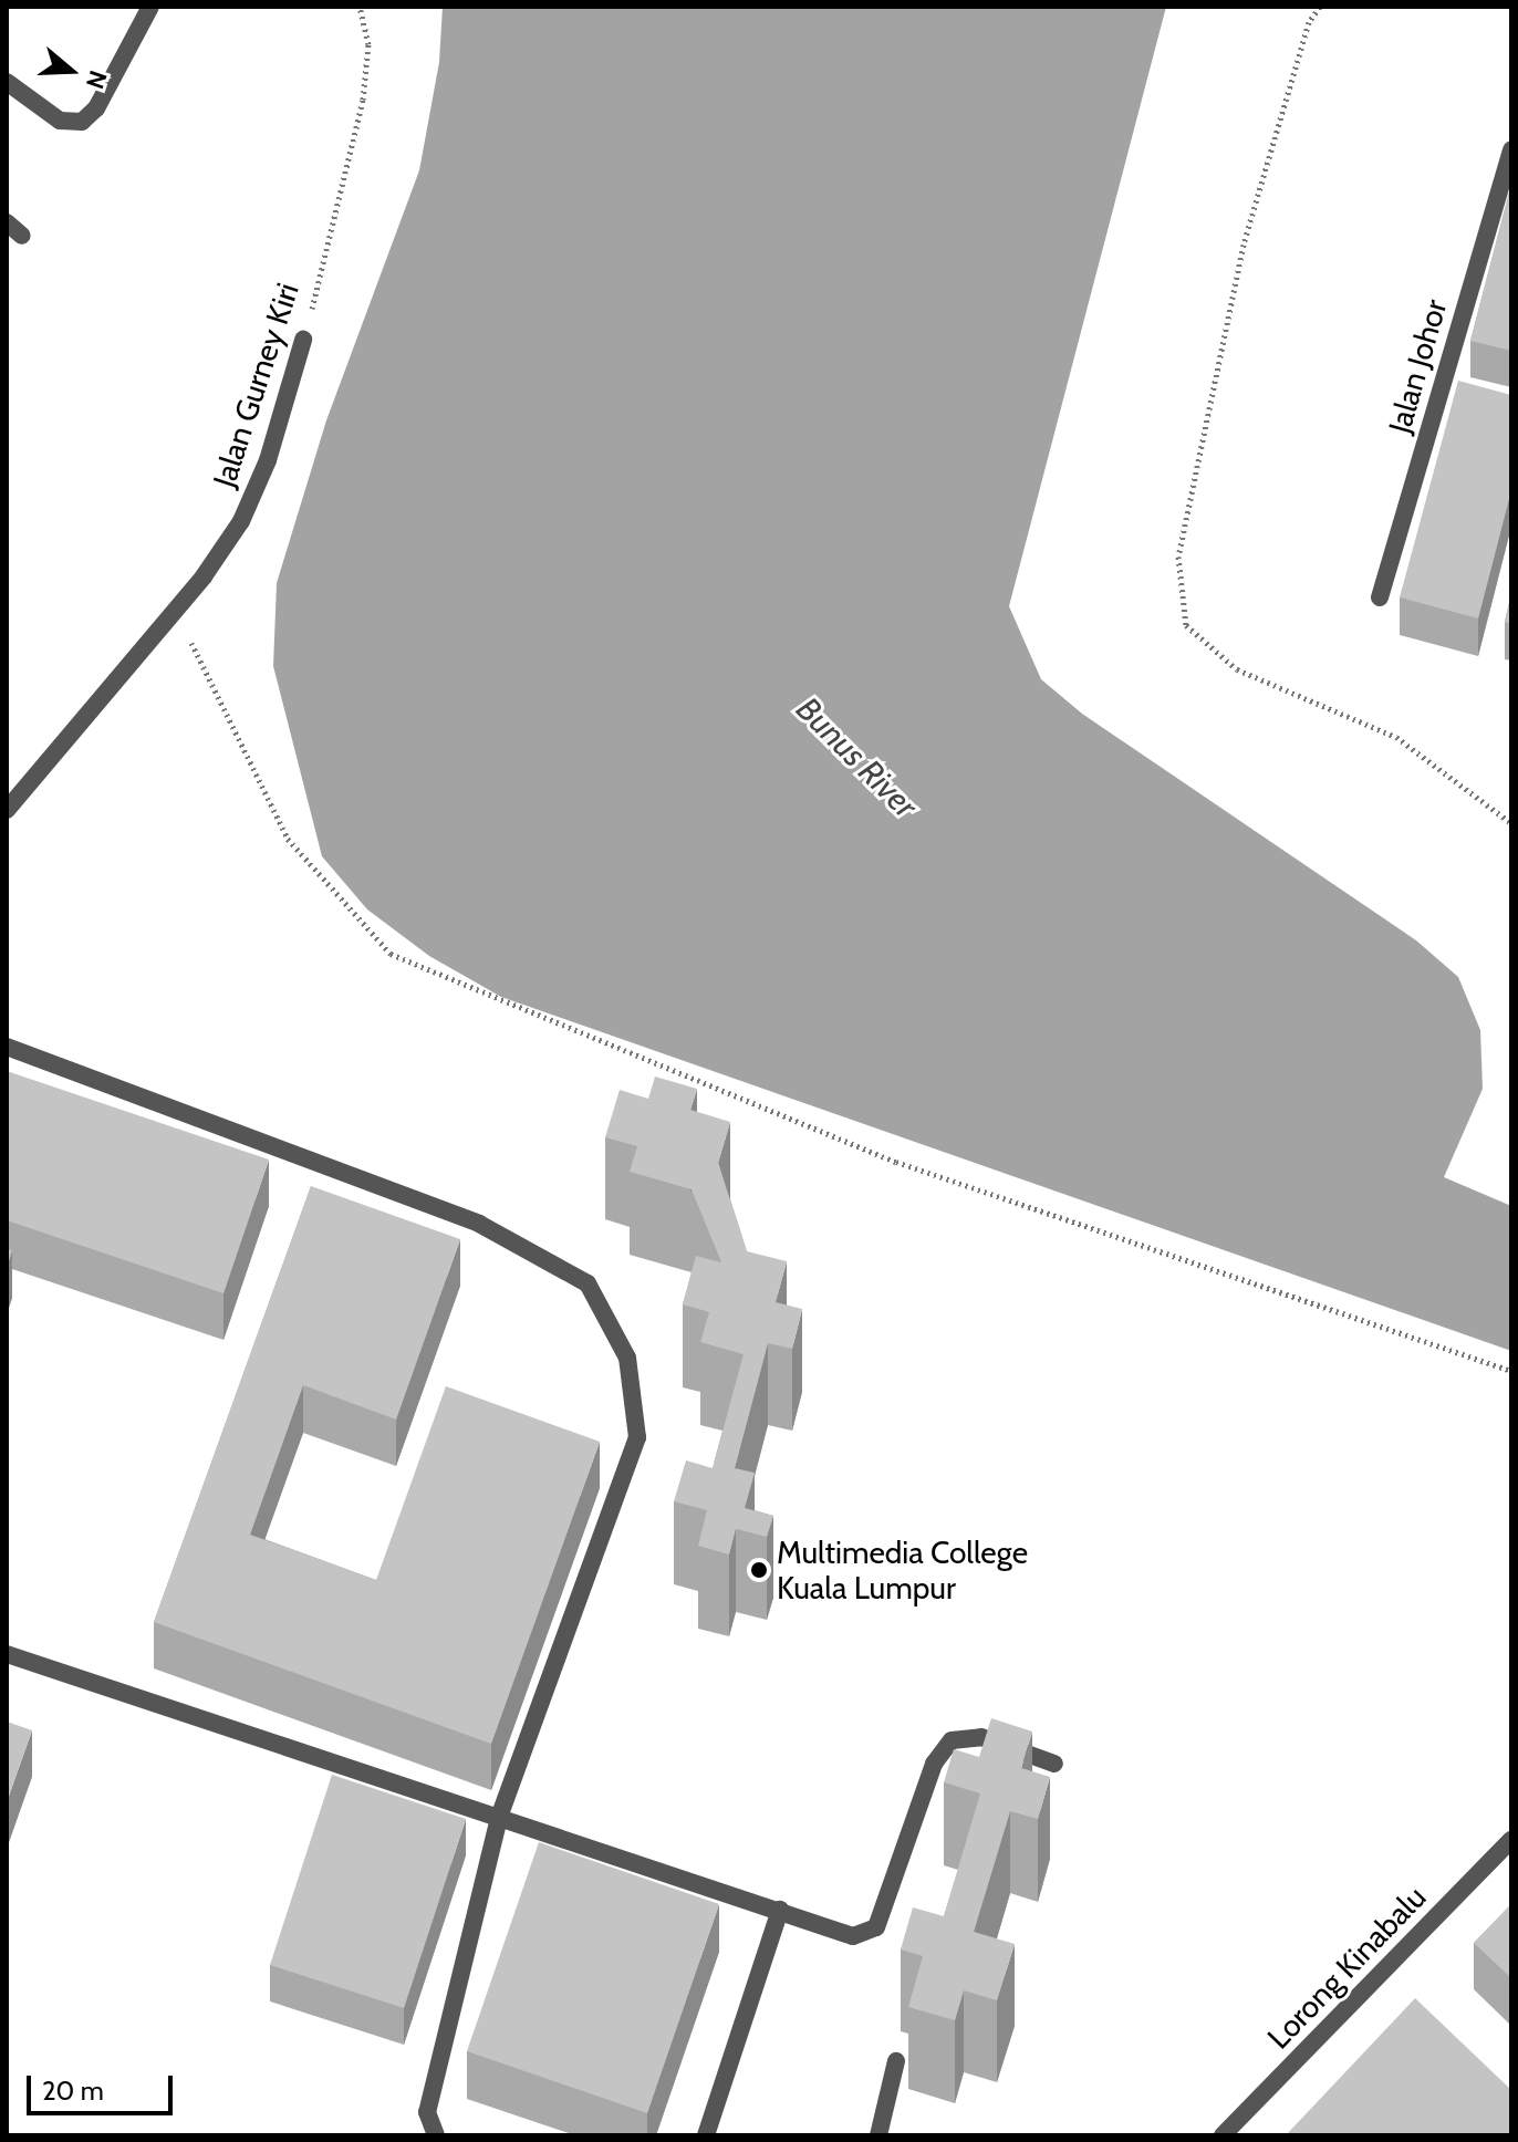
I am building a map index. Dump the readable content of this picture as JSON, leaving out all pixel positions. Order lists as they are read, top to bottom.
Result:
{
  "streets": {
    "street": ["Jalan Johor", "Jalan Gurney Kiri", "Lorong Kinabalu"]
  },
  "water": ["Bunus River"],
  "places": ["Multimedia College Kuala Lumpur"],
  "scale_bar": "20 m",
  "north": "right"
}
